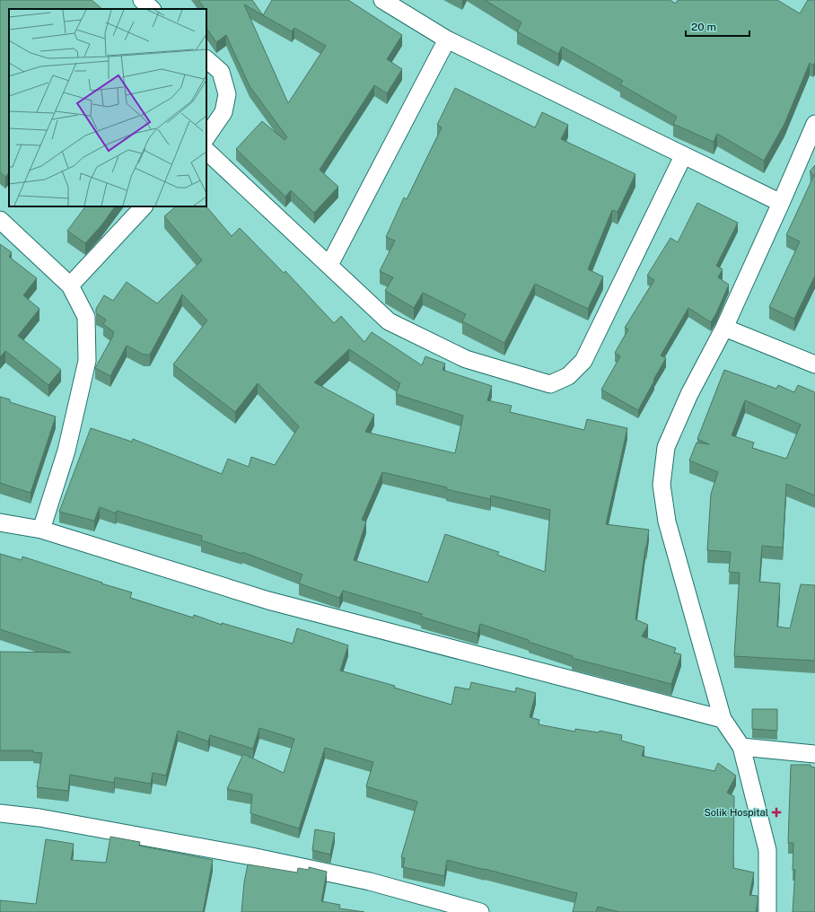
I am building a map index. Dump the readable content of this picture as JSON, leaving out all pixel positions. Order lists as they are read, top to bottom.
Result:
{
  "places": {
    "health": ["Solik Hospital"]
  },
  "scale_bar": "20 m"
}
